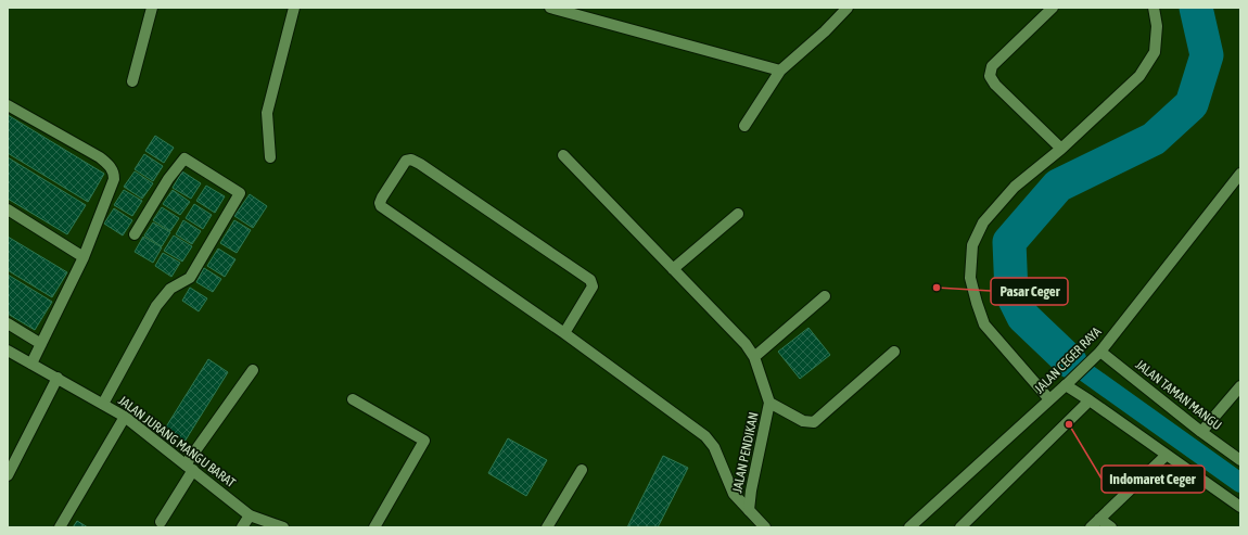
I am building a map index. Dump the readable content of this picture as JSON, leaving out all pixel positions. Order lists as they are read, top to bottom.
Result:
{
  "streets": {
    "street": [
      "JALAN CEGER RAYA",
      "JALAN TAMAN MANGU",
      "JALAN JURANG MANGU BARAT",
      "JALAN PENDIKAN"
    ]
  },
  "crossings": [
    ["JALAN CEGER RAYA", "JALAN TAMAN MANGU"]
  ],
  "places": ["Pasar Ceger", "Indomaret Ceger"]
}
